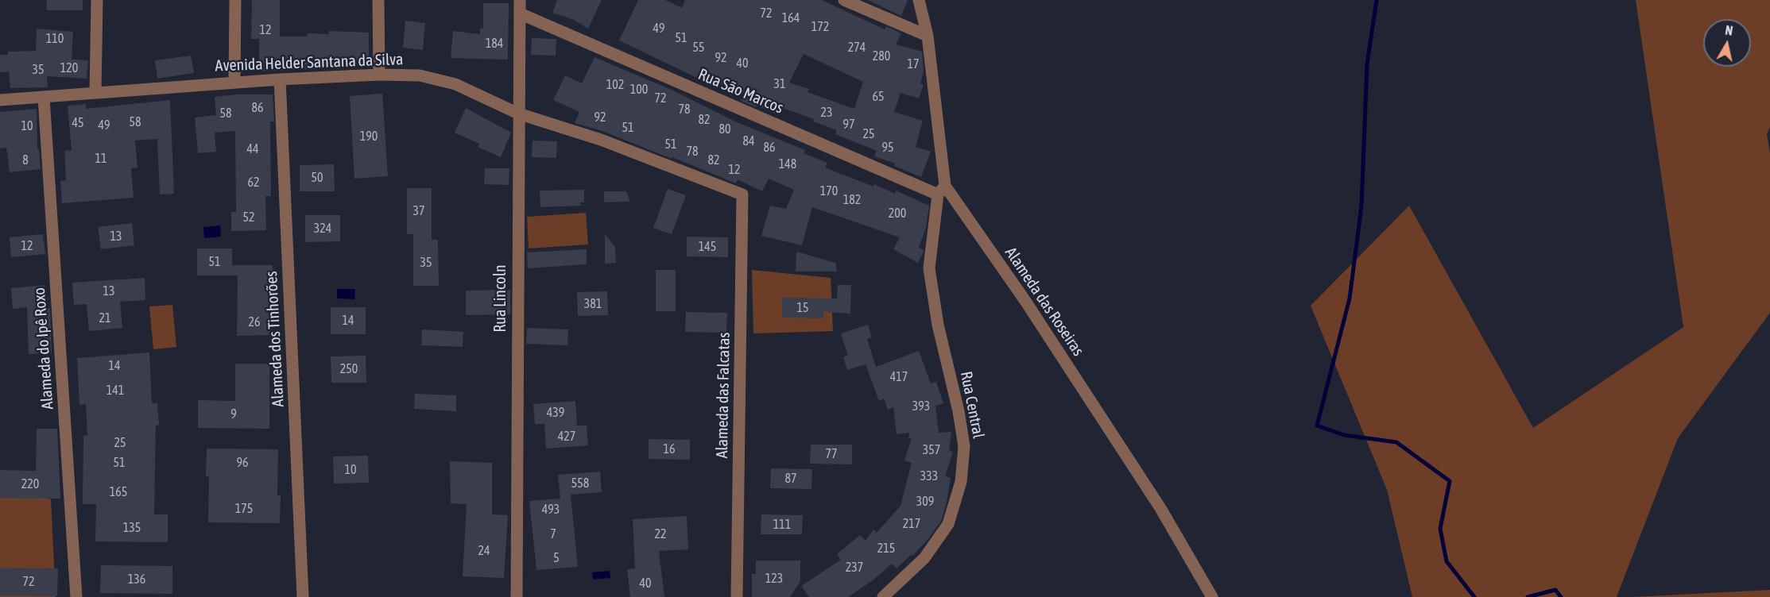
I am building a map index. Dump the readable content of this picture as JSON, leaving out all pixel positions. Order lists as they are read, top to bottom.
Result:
{
  "streets": {
    "street": [
      "Avenida Helder Santana da Silva",
      "Rua São Marcos",
      "Rua Lincoln",
      "Alameda das Roseiras",
      "Alameda dos Tinhorões",
      "Alameda do Ipê Roxo",
      "Alameda das Falcatas",
      "Rua Central"
    ]
  },
  "crossings": [
    ["Avenida Helder Santana da Silva", "Rua Lincoln"],
    ["Avenida Helder Santana da Silva", "Alameda dos Tinhorões"],
    ["Avenida Helder Santana da Silva", "Alameda do Ipê Roxo"],
    ["Avenida Helder Santana da Silva", "Alameda das Falcatas"],
    ["Rua São Marcos", "Rua Lincoln"],
    ["Rua São Marcos", "Alameda das Roseiras"],
    ["Rua São Marcos", "Rua Central"],
    ["Alameda das Roseiras", "Rua Central"]
  ],
  "house_numbers": [
    "72",
    "164",
    "172",
    "49",
    "12",
    "51",
    "110",
    "184",
    "55",
    "274",
    "280",
    "92",
    "40",
    "17",
    "120",
    "35",
    "31",
    "102",
    "100",
    "65",
    "72",
    "86",
    "78",
    "23",
    "58",
    "92",
    "82",
    "58",
    "45",
    "97",
    "49",
    "10",
    "51",
    "80",
    "25",
    "190",
    "84",
    "51",
    "86",
    "95",
    "44",
    "78",
    "11",
    "8",
    "82",
    "148",
    "12",
    "50",
    "62",
    "170",
    "182",
    "37",
    "200",
    "52",
    "324",
    "13",
    "12",
    "145",
    "51",
    "35",
    "13",
    "381",
    "15",
    "21",
    "14",
    "26",
    "14",
    "250",
    "417",
    "141",
    "393",
    "439",
    "9",
    "427",
    "25",
    "16",
    "357",
    "77",
    "51",
    "96",
    "10",
    "333",
    "87",
    "558",
    "220",
    "165",
    "309",
    "175",
    "493",
    "217",
    "111",
    "135",
    "7",
    "22",
    "215",
    "24",
    "5",
    "237",
    "123",
    "136",
    "72",
    "40"
  ],
  "north": "top"
}
